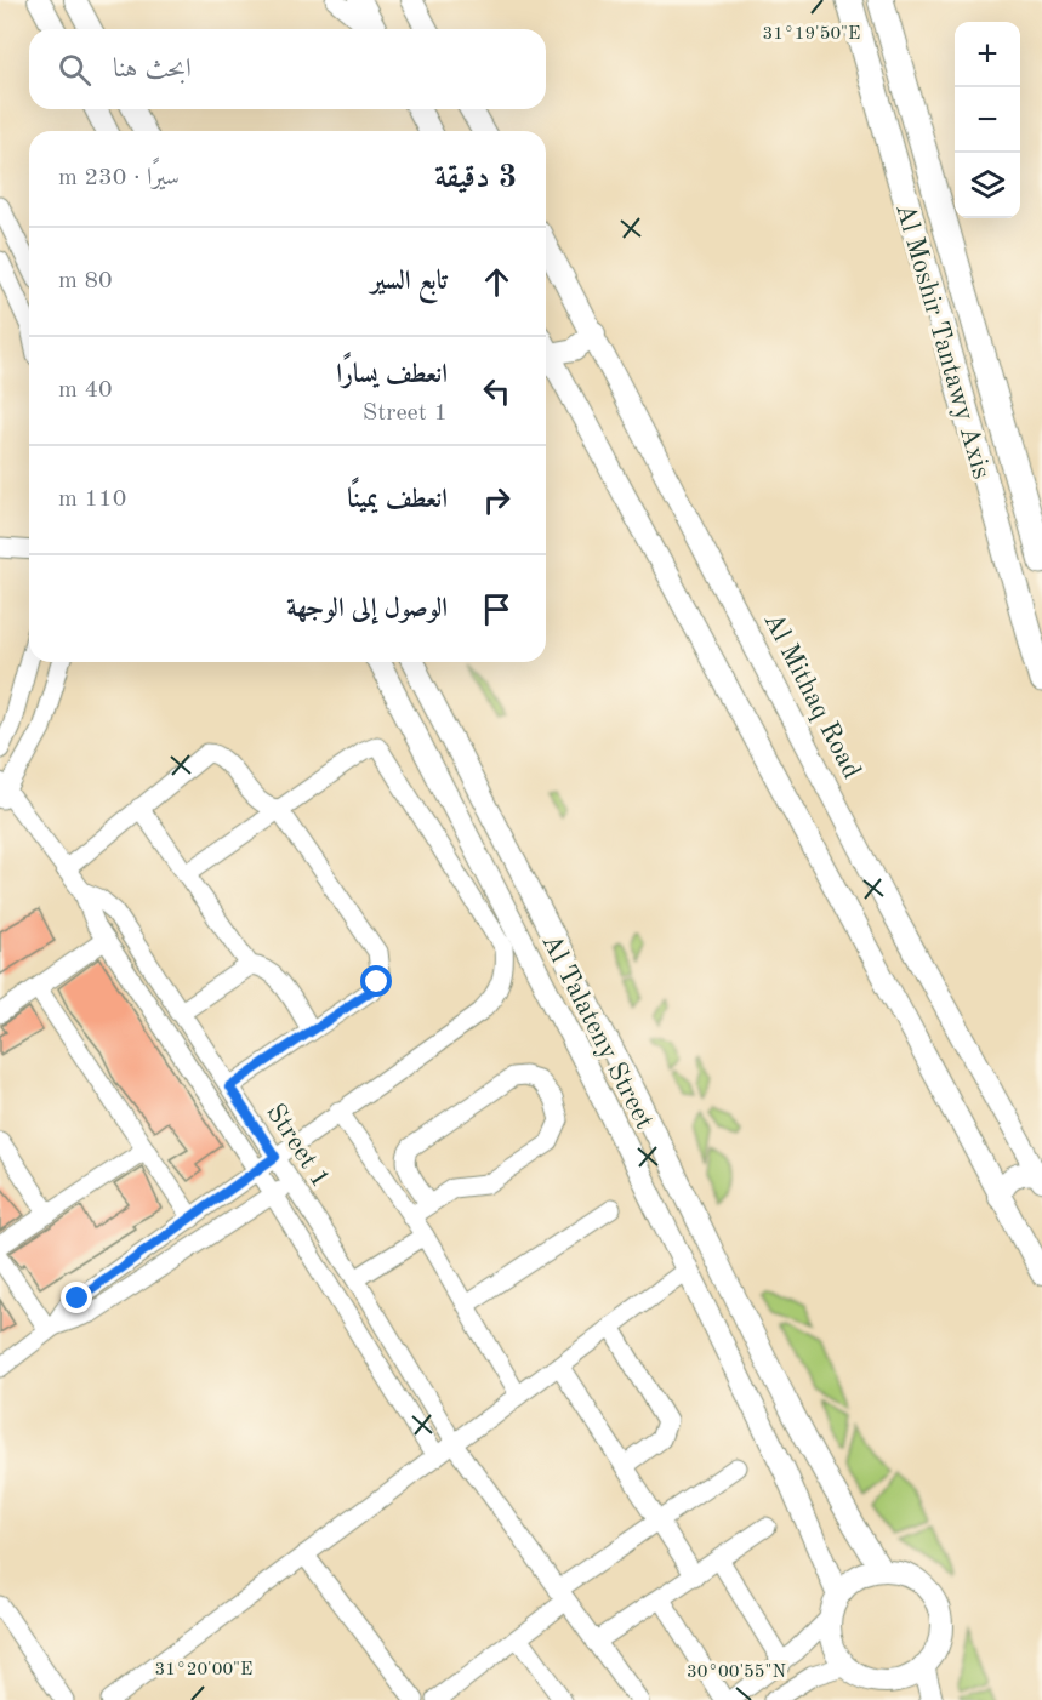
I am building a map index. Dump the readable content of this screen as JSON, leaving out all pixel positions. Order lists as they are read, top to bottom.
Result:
{
  "streets": {
    "highway": ["Al Moshir Tantawy Axis"],
    "main road": ["Al Mithaq Road", "Al Talateny Street"],
    "street": ["Street 1"]
  },
  "page": {
    "map_buttons": ["+", "−"],
    "search": "ابحث هنا",
    "heading": ["3 دقيقة", "سيرًا · 230 m"],
    "list": [
      ["تابع السير", "80 m"],
      ["انعطف يسارًا", "Street 1", "40 m"],
      ["انعطف يمينًا", "110 m"],
      "الوصول إلى الوجهة"
    ]
  },
  "coordinates": ["31°19'50\"E", "31°20'00\"E", "30°00'55\"N"]
}
